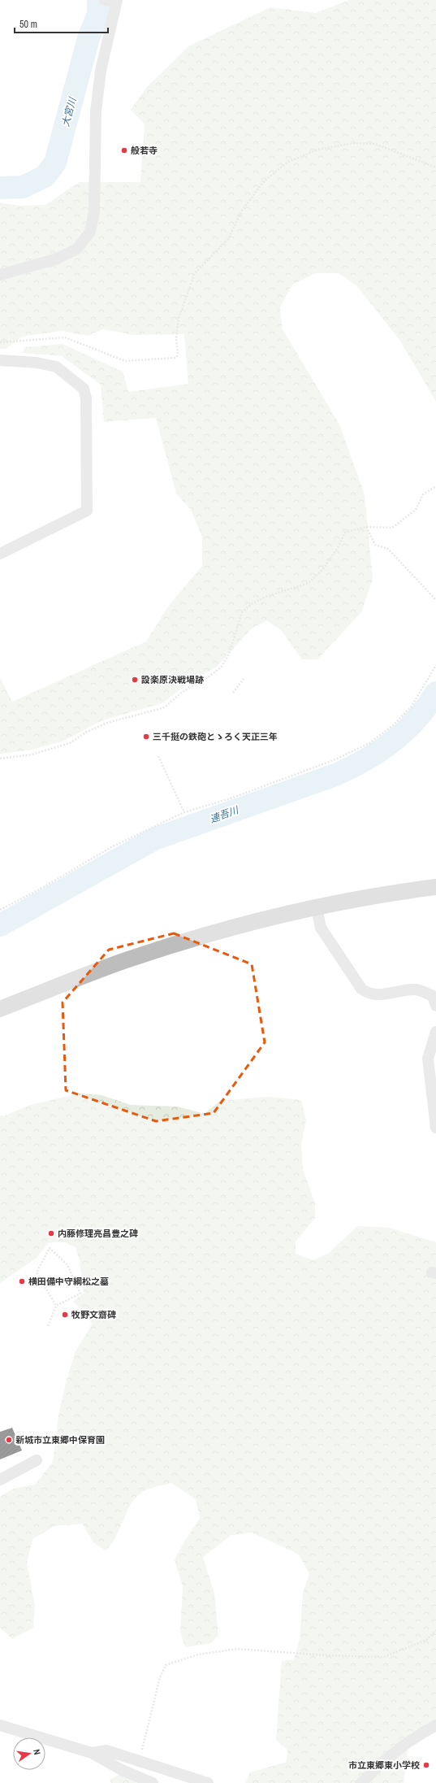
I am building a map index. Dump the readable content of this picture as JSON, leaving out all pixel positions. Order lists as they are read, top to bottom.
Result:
{
  "water": ["大宮川", "連吾川"],
  "places": [
    "般若寺",
    "設楽原決戦場跡",
    "三千挺の鉄砲とゝろく天正三年",
    "内藤修理亮昌豊之碑",
    "横田備中守綱松之墓",
    "牧野文齋碑",
    "新城市立東郷中保育園",
    "市立東郷東小学校"
  ],
  "scale_bar": "50 m",
  "north": "right"
}
